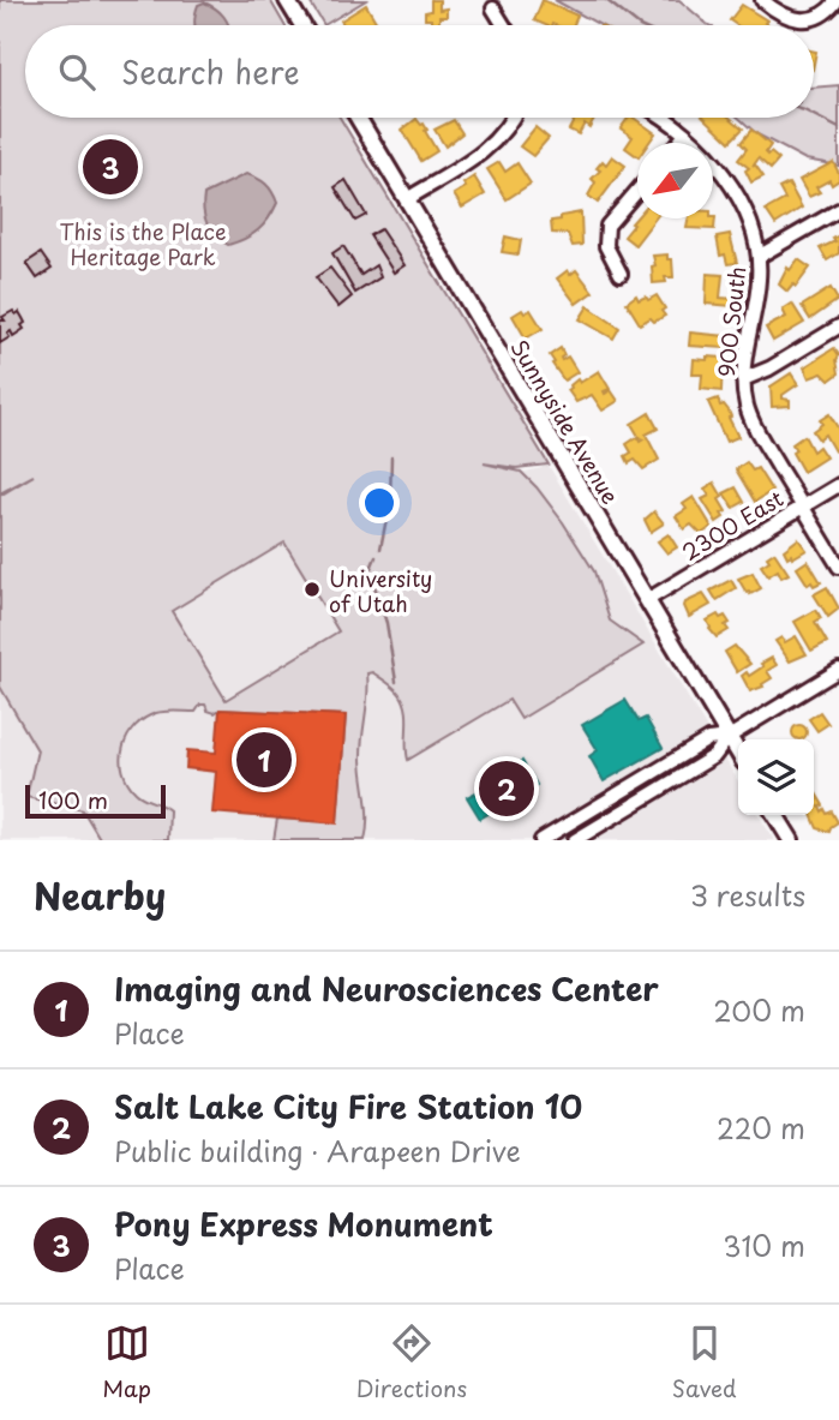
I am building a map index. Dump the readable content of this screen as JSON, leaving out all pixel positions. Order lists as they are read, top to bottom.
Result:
{
  "streets": {
    "main road": ["Sunnyside Avenue"],
    "street": ["900 South", "2300 East"]
  },
  "crossings": [
    ["900 South", "2300 East"],
    ["Sunnyside Avenue", "2300 East"]
  ],
  "parks": ["This is the Place Heritage Park"],
  "places": ["University of Utah"],
  "scale_bar": "100 m",
  "north": "bottom left",
  "page": {
    "search": "Search here",
    "pins": ["3", "1", "2"],
    "scale": "100 m",
    "heading": ["Nearby", "3 results"],
    "list": [
      {
        "mark": "1",
        "name": "Imaging and Neurosciences Center",
        "note": "Place",
        "value": "200 m"
      },
      {
        "mark": "2",
        "name": "Salt Lake City Fire Station 10",
        "note": "Public building · Arapeen Drive",
        "value": "220 m"
      },
      {
        "mark": "3",
        "name": "Pony Express Monument",
        "note": "Place",
        "value": "310 m"
      }
    ],
    "nav": ["Map", "Directions", "Saved"]
  }
}
